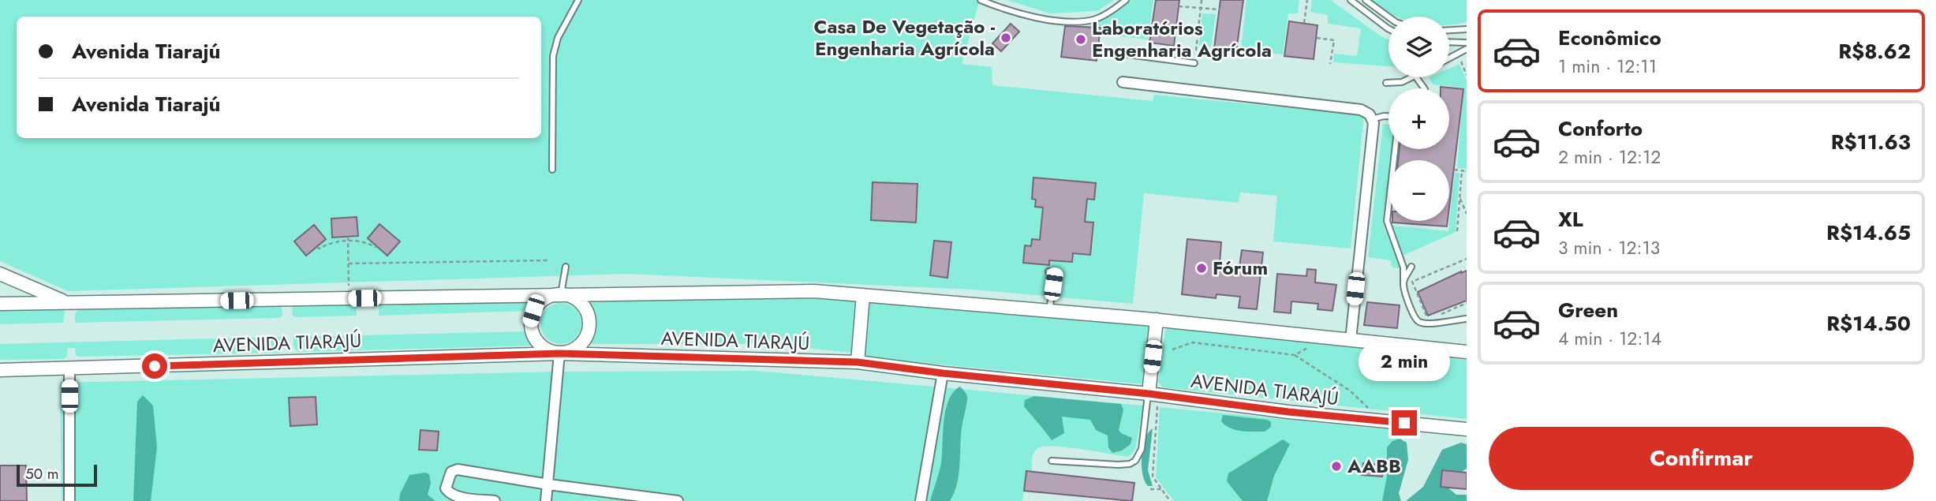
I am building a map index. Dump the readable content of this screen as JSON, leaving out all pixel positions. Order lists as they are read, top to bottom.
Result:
{
  "streets": {
    "main road": ["AVENIDA TIARAJÚ"]
  },
  "places": [
    "Casa De Vegetação - Engenharia Agrícola",
    "Laboratórios Engenharia Agrícola",
    "Fórum",
    "AABB"
  ],
  "scale_bar": "50 m",
  "page": {
    "list": [
      {
        "name": "Econômico",
        "note": "1 min · 12:11",
        "value": "R$8.62"
      },
      {
        "name": "Conforto",
        "note": "2 min · 12:12",
        "value": "R$11.63"
      },
      {
        "name": "XL",
        "note": "3 min · 12:13",
        "value": "R$14.65"
      },
      {
        "name": "Green",
        "note": "4 min · 12:14",
        "value": "R$14.50"
      }
    ],
    "map_buttons": ["+", "−"],
    "banner": ["Avenida Tiarajú", "Avenida Tiarajú"],
    "bubble": "2 min",
    "buttons": "Confirmar",
    "scale": "50 m"
  }
}
